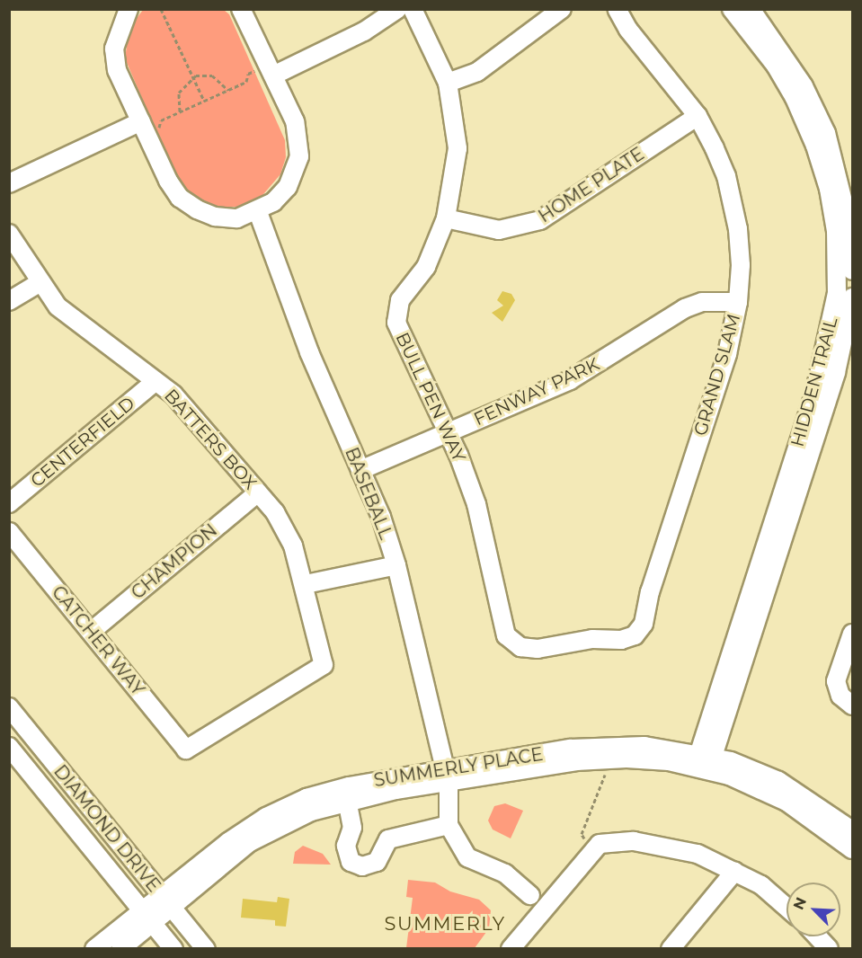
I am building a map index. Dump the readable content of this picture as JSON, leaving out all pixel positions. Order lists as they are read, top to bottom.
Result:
{
  "streets": {
    "street": [
      "HOME PLATE",
      "GRAND SLAM",
      "HIDDEN TRAIL",
      "FENWAY PARK",
      "BULL PEN WAY",
      "BATTERS BOX",
      "CENTERFIELD",
      "BASEBALL",
      "CHAMPION",
      "CATCHER WAY",
      "SUMMERLY PLACE",
      "DIAMOND DRIVE"
    ]
  },
  "crossings": [
    ["HOME PLATE", "GRAND SLAM"],
    ["HOME PLATE", "BULL PEN WAY"],
    ["GRAND SLAM", "FENWAY PARK"],
    ["GRAND SLAM", "BULL PEN WAY"],
    ["HIDDEN TRAIL", "SUMMERLY PLACE"],
    ["FENWAY PARK", "BULL PEN WAY"],
    ["FENWAY PARK", "BASEBALL"],
    ["BATTERS BOX", "CENTERFIELD"],
    ["BATTERS BOX", "CHAMPION"],
    ["BATTERS BOX", "CATCHER WAY"],
    ["BASEBALL", "SUMMERLY PLACE"],
    ["CHAMPION", "CATCHER WAY"],
    ["SUMMERLY PLACE", "DIAMOND DRIVE"]
  ],
  "districts": ["SUMMERLY"],
  "north": "top left"
}
